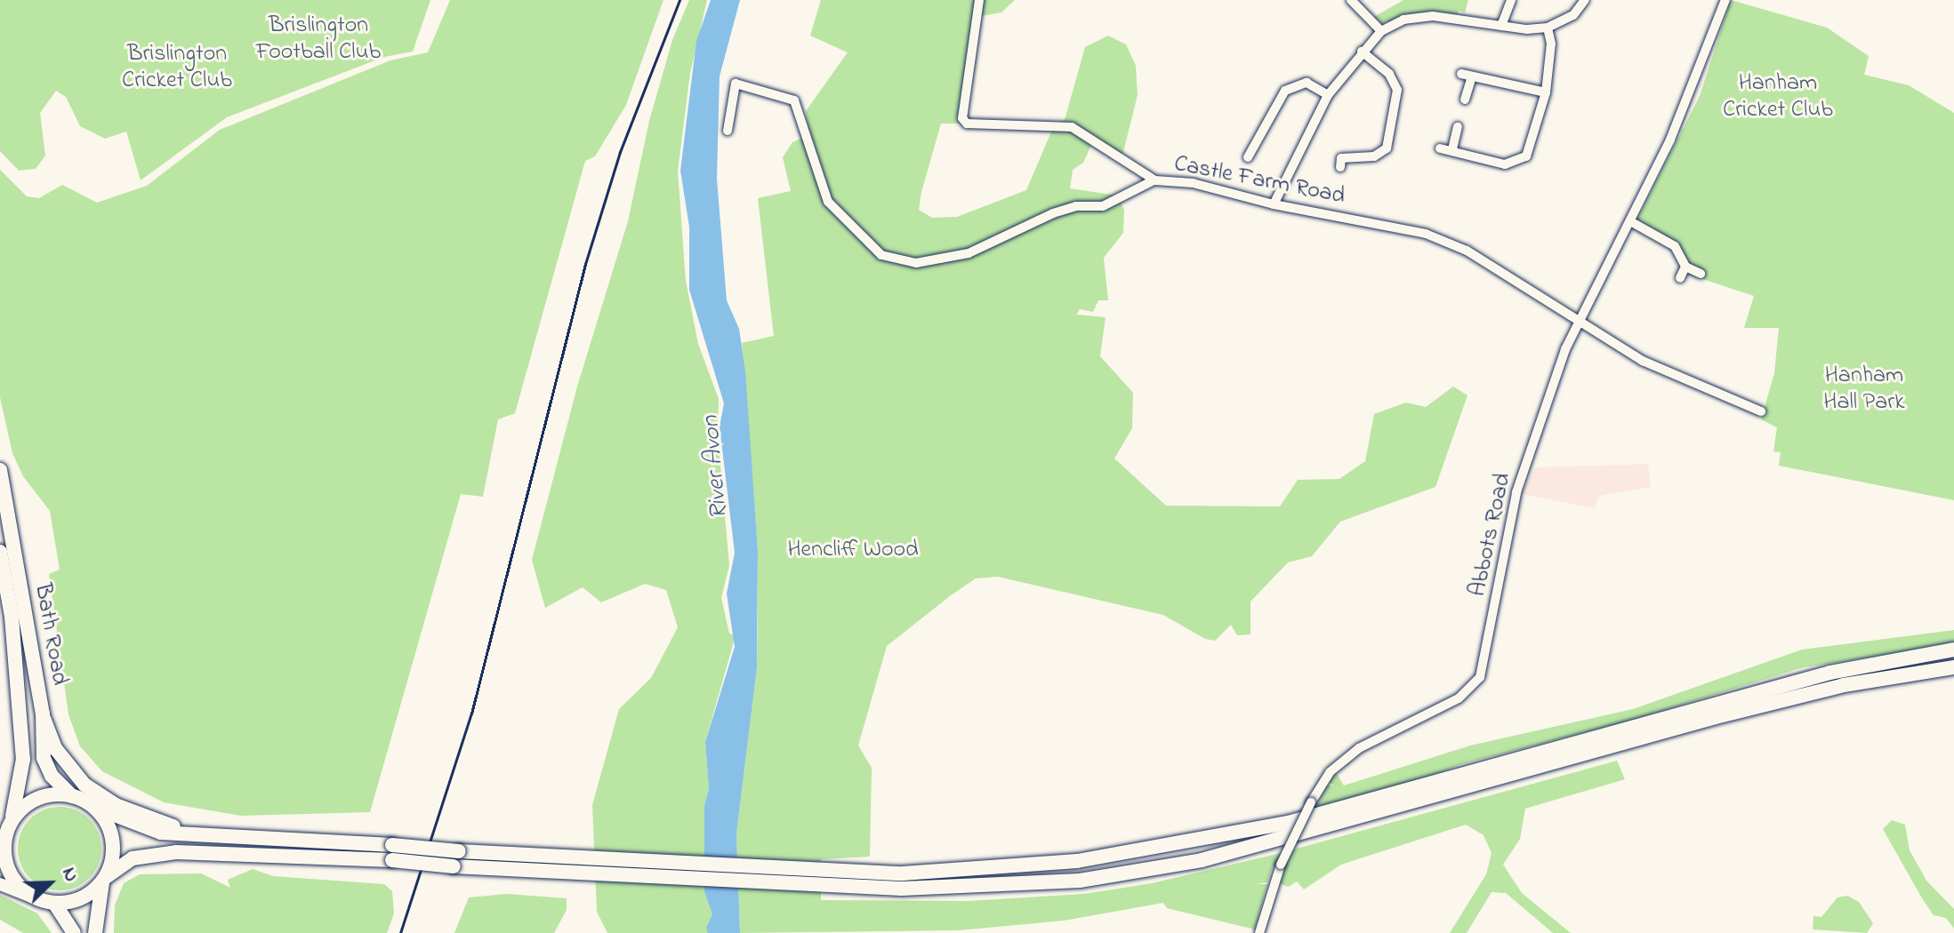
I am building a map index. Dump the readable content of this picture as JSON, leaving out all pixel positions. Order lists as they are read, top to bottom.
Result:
{
  "streets": {
    "highway": ["Bath Road"],
    "street": ["Castle Farm Road", "Abbots Road"]
  },
  "crossings": [
    ["Castle Farm Road", "Abbots Road"]
  ],
  "water": ["River Avon"],
  "parks": [
    "Brislington Football Club",
    "Brislington Cricket Club",
    "Hanham Cricket Club",
    "Hanham Hall Park",
    "Hencliff Wood"
  ],
  "north": "top right"
}
